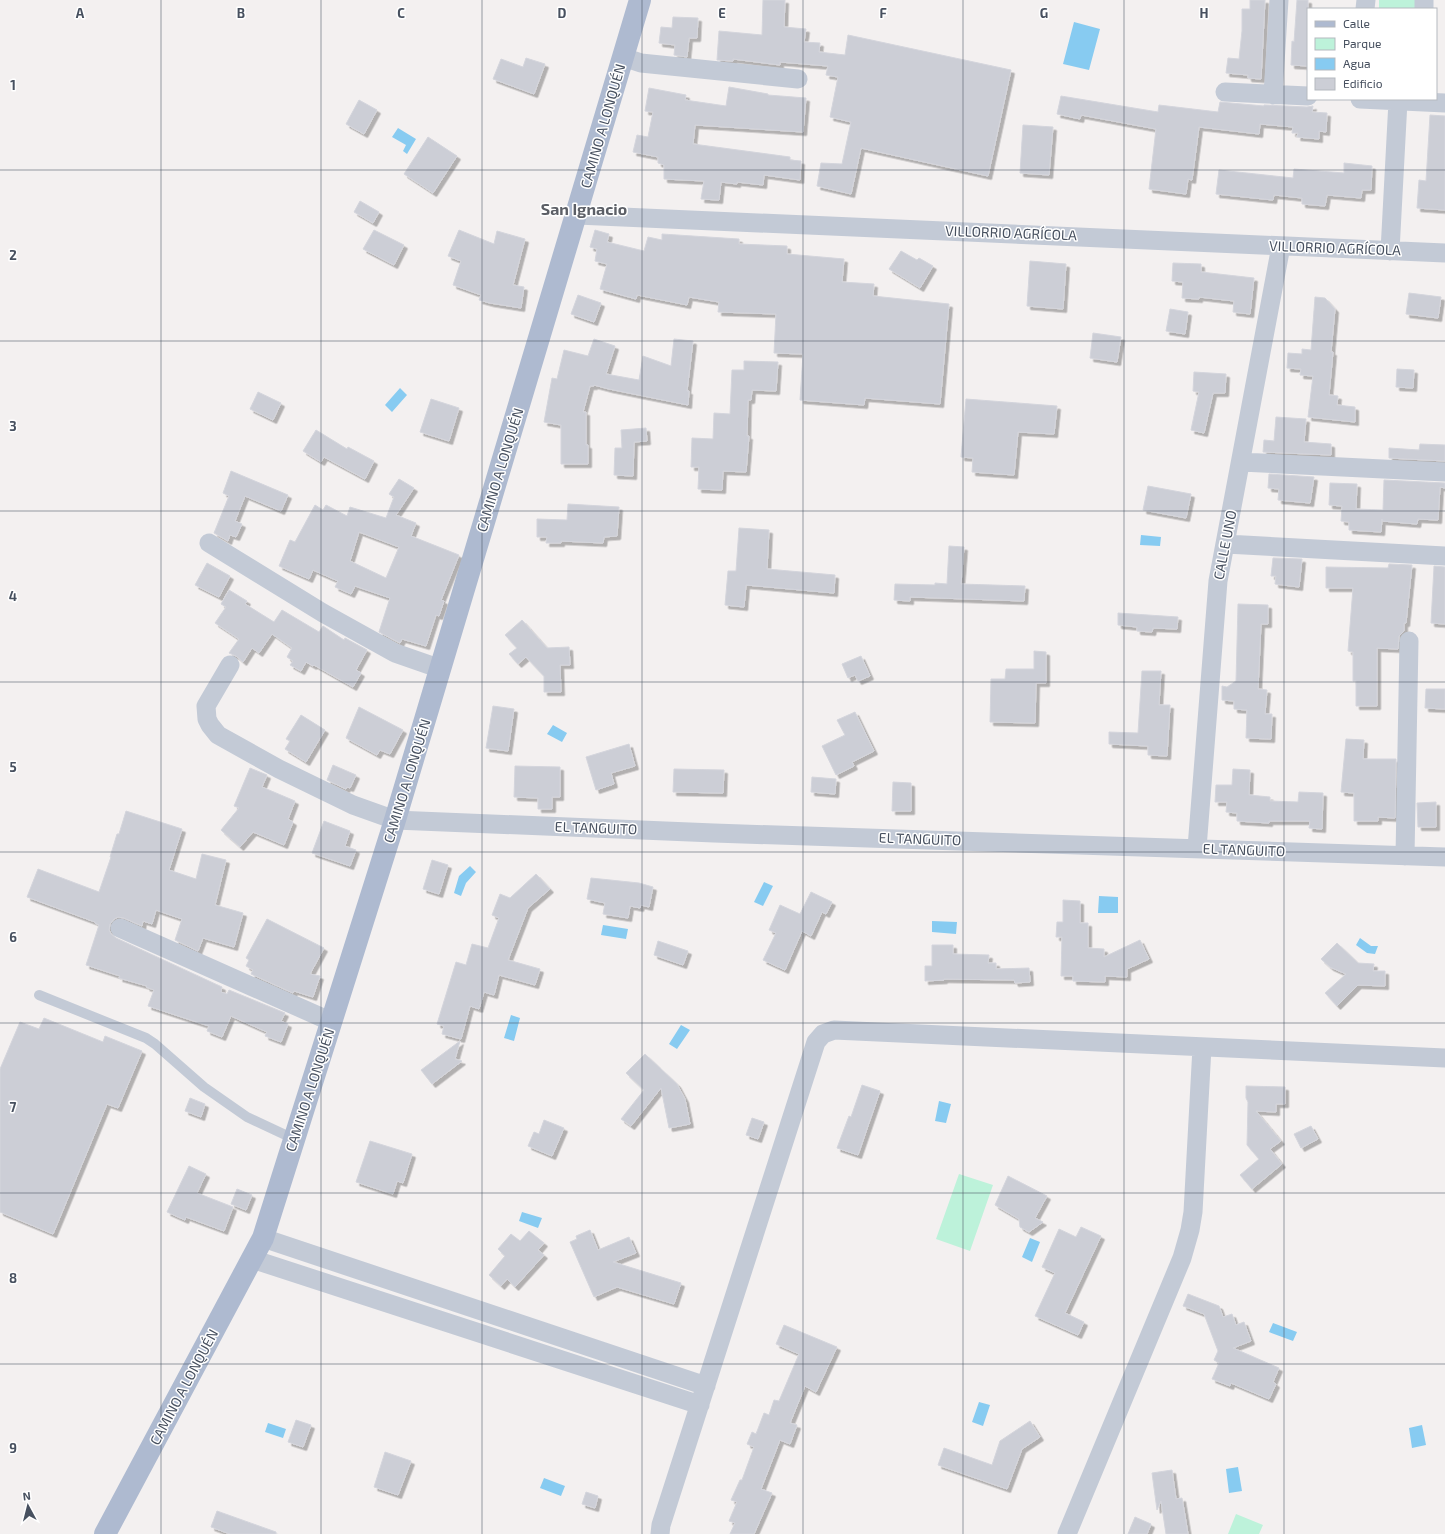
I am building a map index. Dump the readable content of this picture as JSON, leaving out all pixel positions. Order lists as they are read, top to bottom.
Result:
{
  "streets": {
    "main road": ["CAMINO A LONQUÉN"],
    "street": ["VILLORRIO AGRÍCOLA", "CALLE UNO", "EL TANGUITO"]
  },
  "crossings": [
    ["CAMINO A LONQUÉN", "VILLORRIO AGRÍCOLA"],
    ["CAMINO A LONQUÉN", "EL TANGUITO"],
    ["VILLORRIO AGRÍCOLA", "CALLE UNO"],
    ["CALLE UNO", "EL TANGUITO"]
  ],
  "districts": ["San Ignacio"],
  "legend": [
    "Calle",
    "Parque",
    "Agua",
    "Edificio"
  ],
  "north": "top",
  "grid": {
    "columns": [
      "A",
      "B",
      "C",
      "D",
      "E",
      "F",
      "G",
      "H"
    ],
    "rows": [
      "1",
      "2",
      "3",
      "4",
      "5",
      "6",
      "7",
      "8",
      "9"
    ]
  }
}
